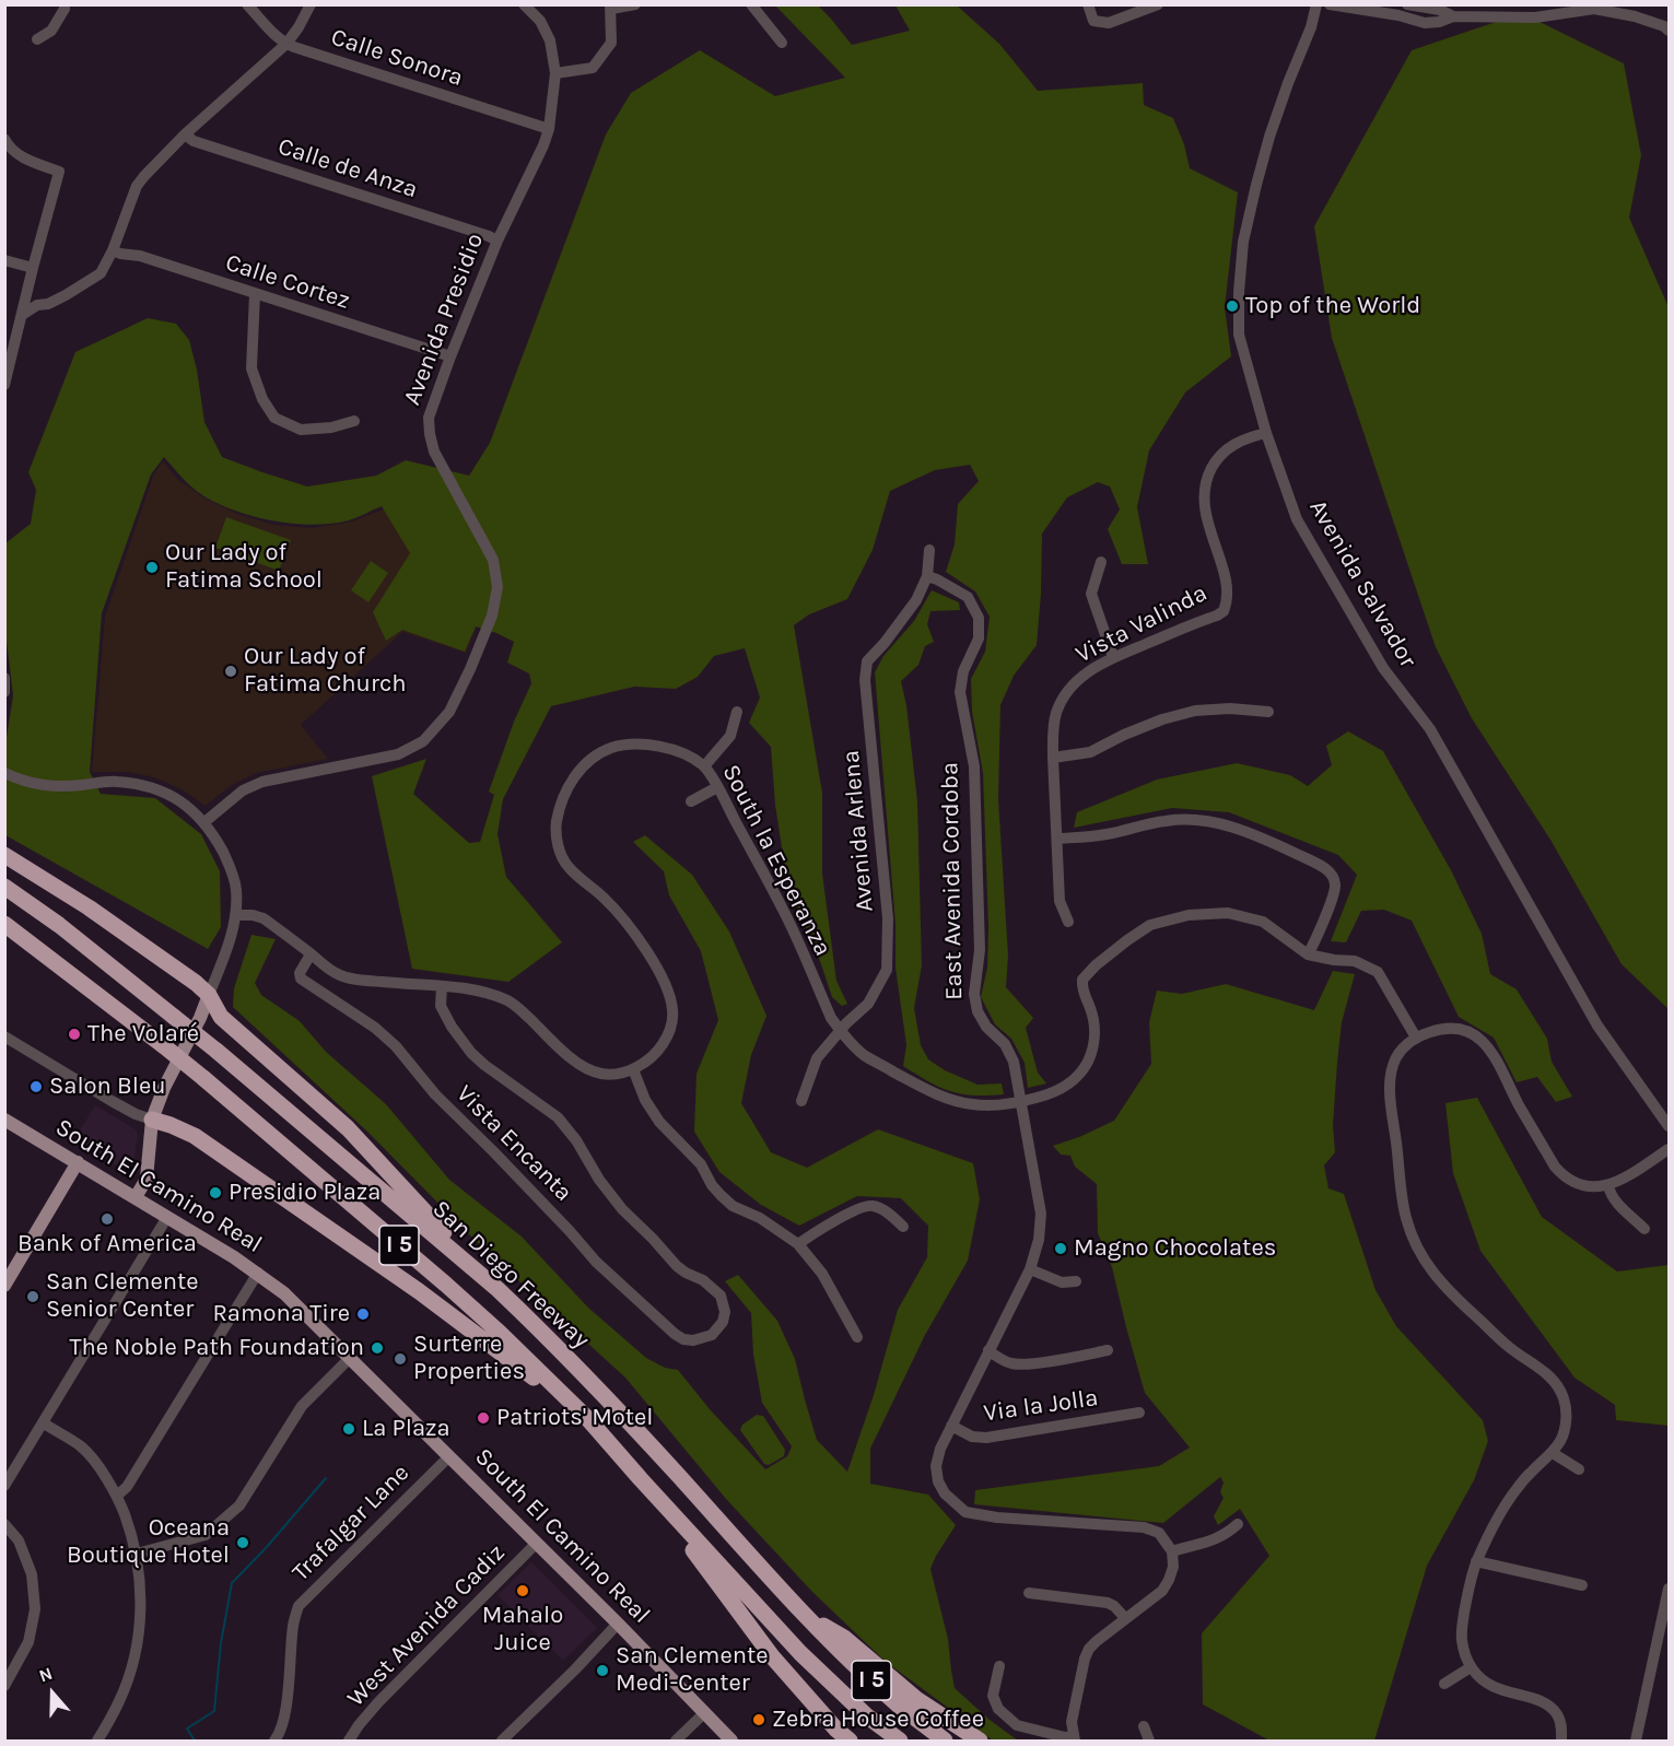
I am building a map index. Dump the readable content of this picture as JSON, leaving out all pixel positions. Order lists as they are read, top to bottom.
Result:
{
  "streets": {
    "highway": ["I 5", "San Diego Freeway"],
    "main road": ["South El Camino Real"],
    "street": [
      "Calle Sonora",
      "Calle de Anza",
      "Calle Cortez",
      "Avenida Presidio",
      "Avenida Salvador",
      "Vista Valinda",
      "Avenida Arlena",
      "South la Esperanza",
      "East Avenida Cordoba",
      "Vista Encanta",
      "Via la Jolla",
      "Trafalgar Lane",
      "West Avenida Cadiz"
    ]
  },
  "crossings": [
    ["Calle Sonora", "Avenida Presidio"],
    ["Calle de Anza", "Avenida Presidio"],
    ["Calle Cortez", "Avenida Presidio"],
    ["Avenida Salvador", "Vista Valinda"],
    ["Avenida Arlena", "South la Esperanza"],
    ["Avenida Arlena", "East Avenida Cordoba"],
    ["South la Esperanza", "East Avenida Cordoba"],
    ["East Avenida Cordoba", "Via la Jolla"],
    ["South El Camino Real", "Trafalgar Lane"],
    ["South El Camino Real", "West Avenida Cadiz"]
  ],
  "places": [
    "Top of the World",
    "Our Lady of Fatima School",
    "Our Lady of Fatima Church",
    "The Volaré",
    "Salon Bleu",
    "Presidio Plaza",
    "Bank of America",
    "Magno Chocolates",
    "San Clemente Senior Center",
    "Ramona Tire",
    "The Noble Path Foundation",
    "Surterre Properties",
    "Patriots' Motel",
    "La Plaza",
    "Oceana Boutique Hotel",
    "Mahalo Juice",
    "San Clemente Medi-Center",
    "Zebra House Coffee"
  ],
  "north": "top"
}
